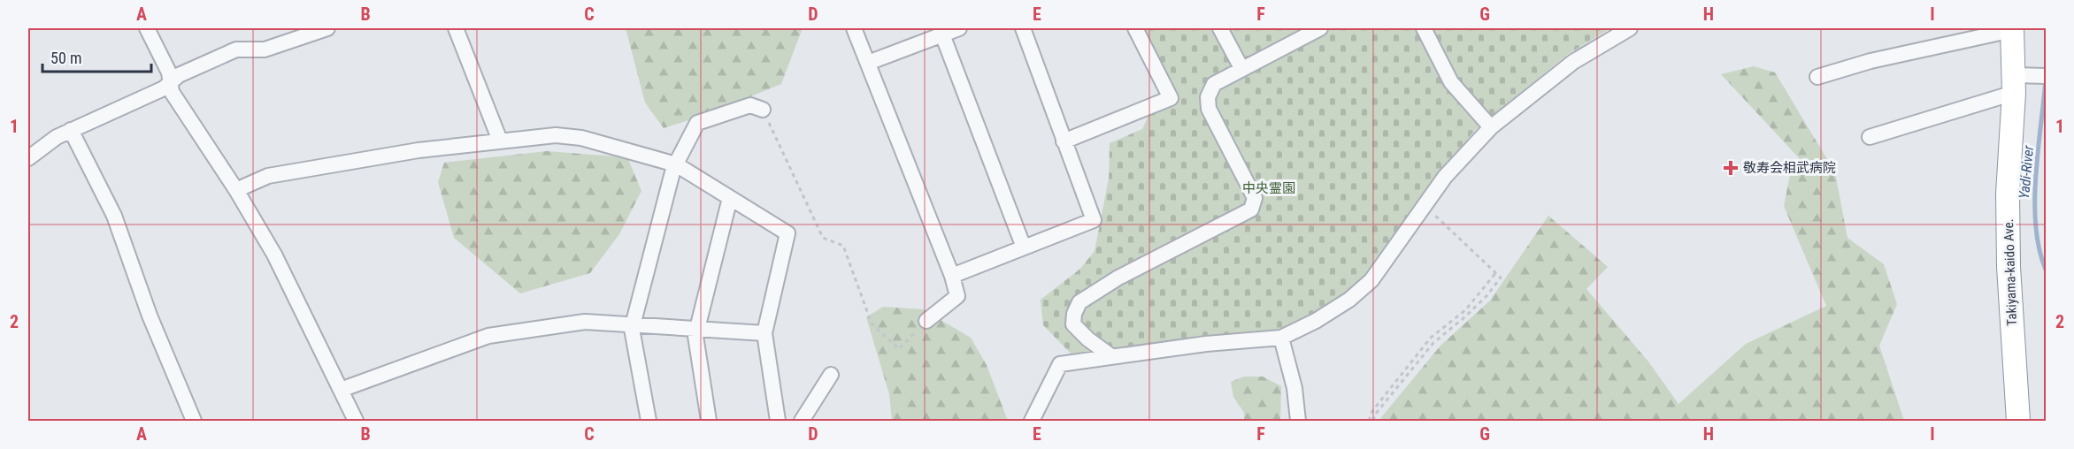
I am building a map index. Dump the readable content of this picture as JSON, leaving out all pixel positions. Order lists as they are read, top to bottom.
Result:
{
  "streets": {
    "highway": ["Takiyama-kaido Ave."]
  },
  "water": ["Yadi-River"],
  "parks": ["中央霊園"],
  "places": {
    "health": ["敬寿会相武病院"]
  },
  "scale_bar": "50 m",
  "grid": {
    "columns": [
      "A",
      "B",
      "C",
      "D",
      "E",
      "F",
      "G",
      "H",
      "I"
    ],
    "rows": ["1", "2"]
  }
}
